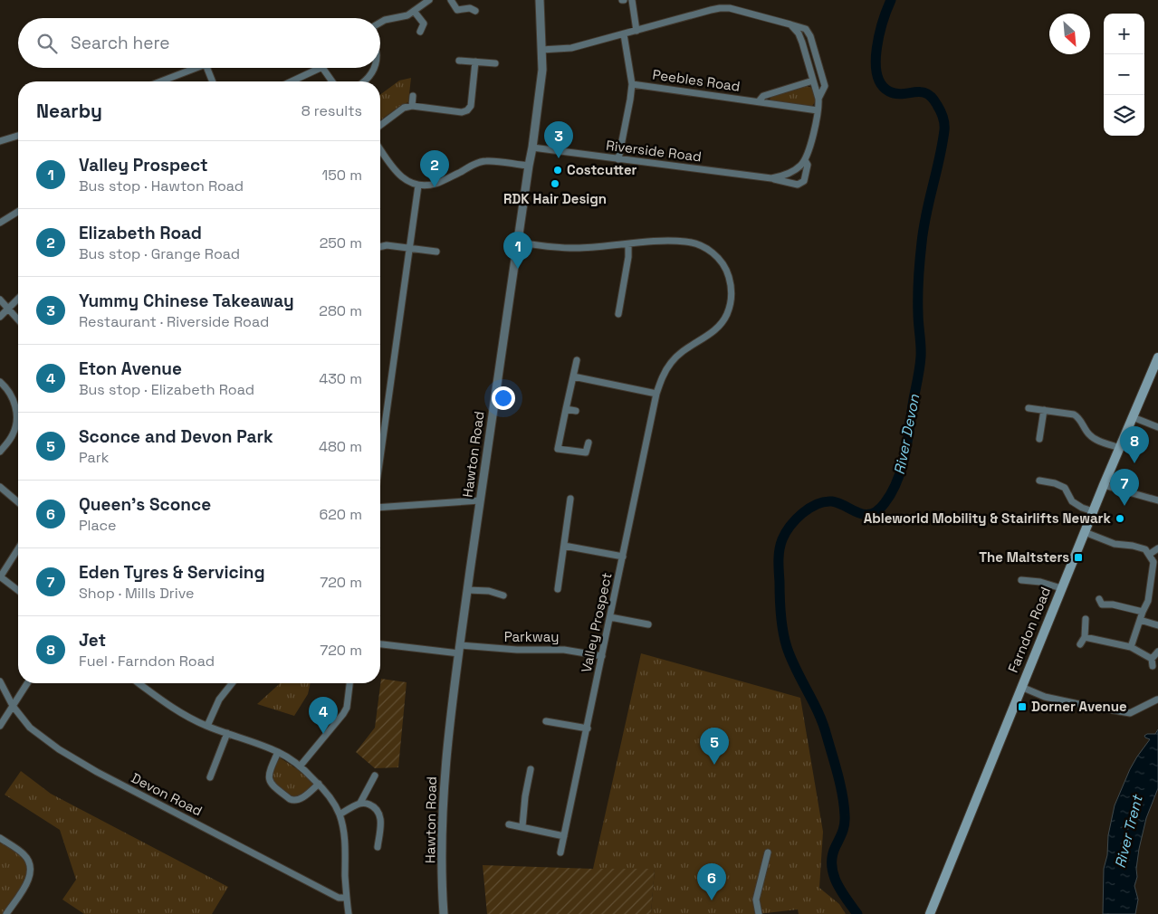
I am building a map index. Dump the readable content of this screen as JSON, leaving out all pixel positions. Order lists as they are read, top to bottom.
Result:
{
  "streets": {
    "main road": ["Farndon Road"],
    "street": [
      "Peebles Road",
      "Riverside Road",
      "Hawton Road",
      "Valley Prospect",
      "Parkway",
      "Devon Road"
    ]
  },
  "crossings": [
    ["Peebles Road", "Riverside Road"],
    ["Riverside Road", "Hawton Road"],
    ["Hawton Road", "Valley Prospect"],
    ["Hawton Road", "Parkway"],
    ["Valley Prospect", "Parkway"]
  ],
  "water": ["River Devon", "River Trent"],
  "places": {
    "other": ["Costcutter", "RDK Hair Design", "Ableworld Mobility & Stairlifts Newark"],
    "transit": ["The Maltsters", "Dorner Avenue"]
  },
  "north": "bottom right",
  "page": {
    "map_buttons": ["+", "−"],
    "search": "Search here",
    "heading": ["Nearby", "8 results"],
    "pins": [
      "3",
      "2",
      "1",
      "8",
      "7",
      "4",
      "5",
      "6"
    ],
    "list": [
      {
        "mark": "1",
        "name": "Valley Prospect",
        "note": "Bus stop · Hawton Road",
        "value": "150 m"
      },
      {
        "mark": "2",
        "name": "Elizabeth Road",
        "note": "Bus stop · Grange Road",
        "value": "250 m"
      },
      {
        "mark": "3",
        "name": "Yummy Chinese Takeaway",
        "note": "Restaurant · Riverside Road",
        "value": "280 m"
      },
      {
        "mark": "4",
        "name": "Eton Avenue",
        "note": "Bus stop · Elizabeth Road",
        "value": "430 m"
      },
      {
        "mark": "5",
        "name": "Sconce and Devon Park",
        "note": "Park",
        "value": "480 m"
      },
      {
        "mark": "6",
        "name": "Queen's Sconce",
        "note": "Place",
        "value": "620 m"
      },
      {
        "mark": "7",
        "name": "Eden Tyres & Servicing",
        "note": "Shop · Mills Drive",
        "value": "720 m"
      },
      {
        "mark": "8",
        "name": "Jet",
        "note": "Fuel · Farndon Road",
        "value": "720 m"
      }
    ]
  }
}
